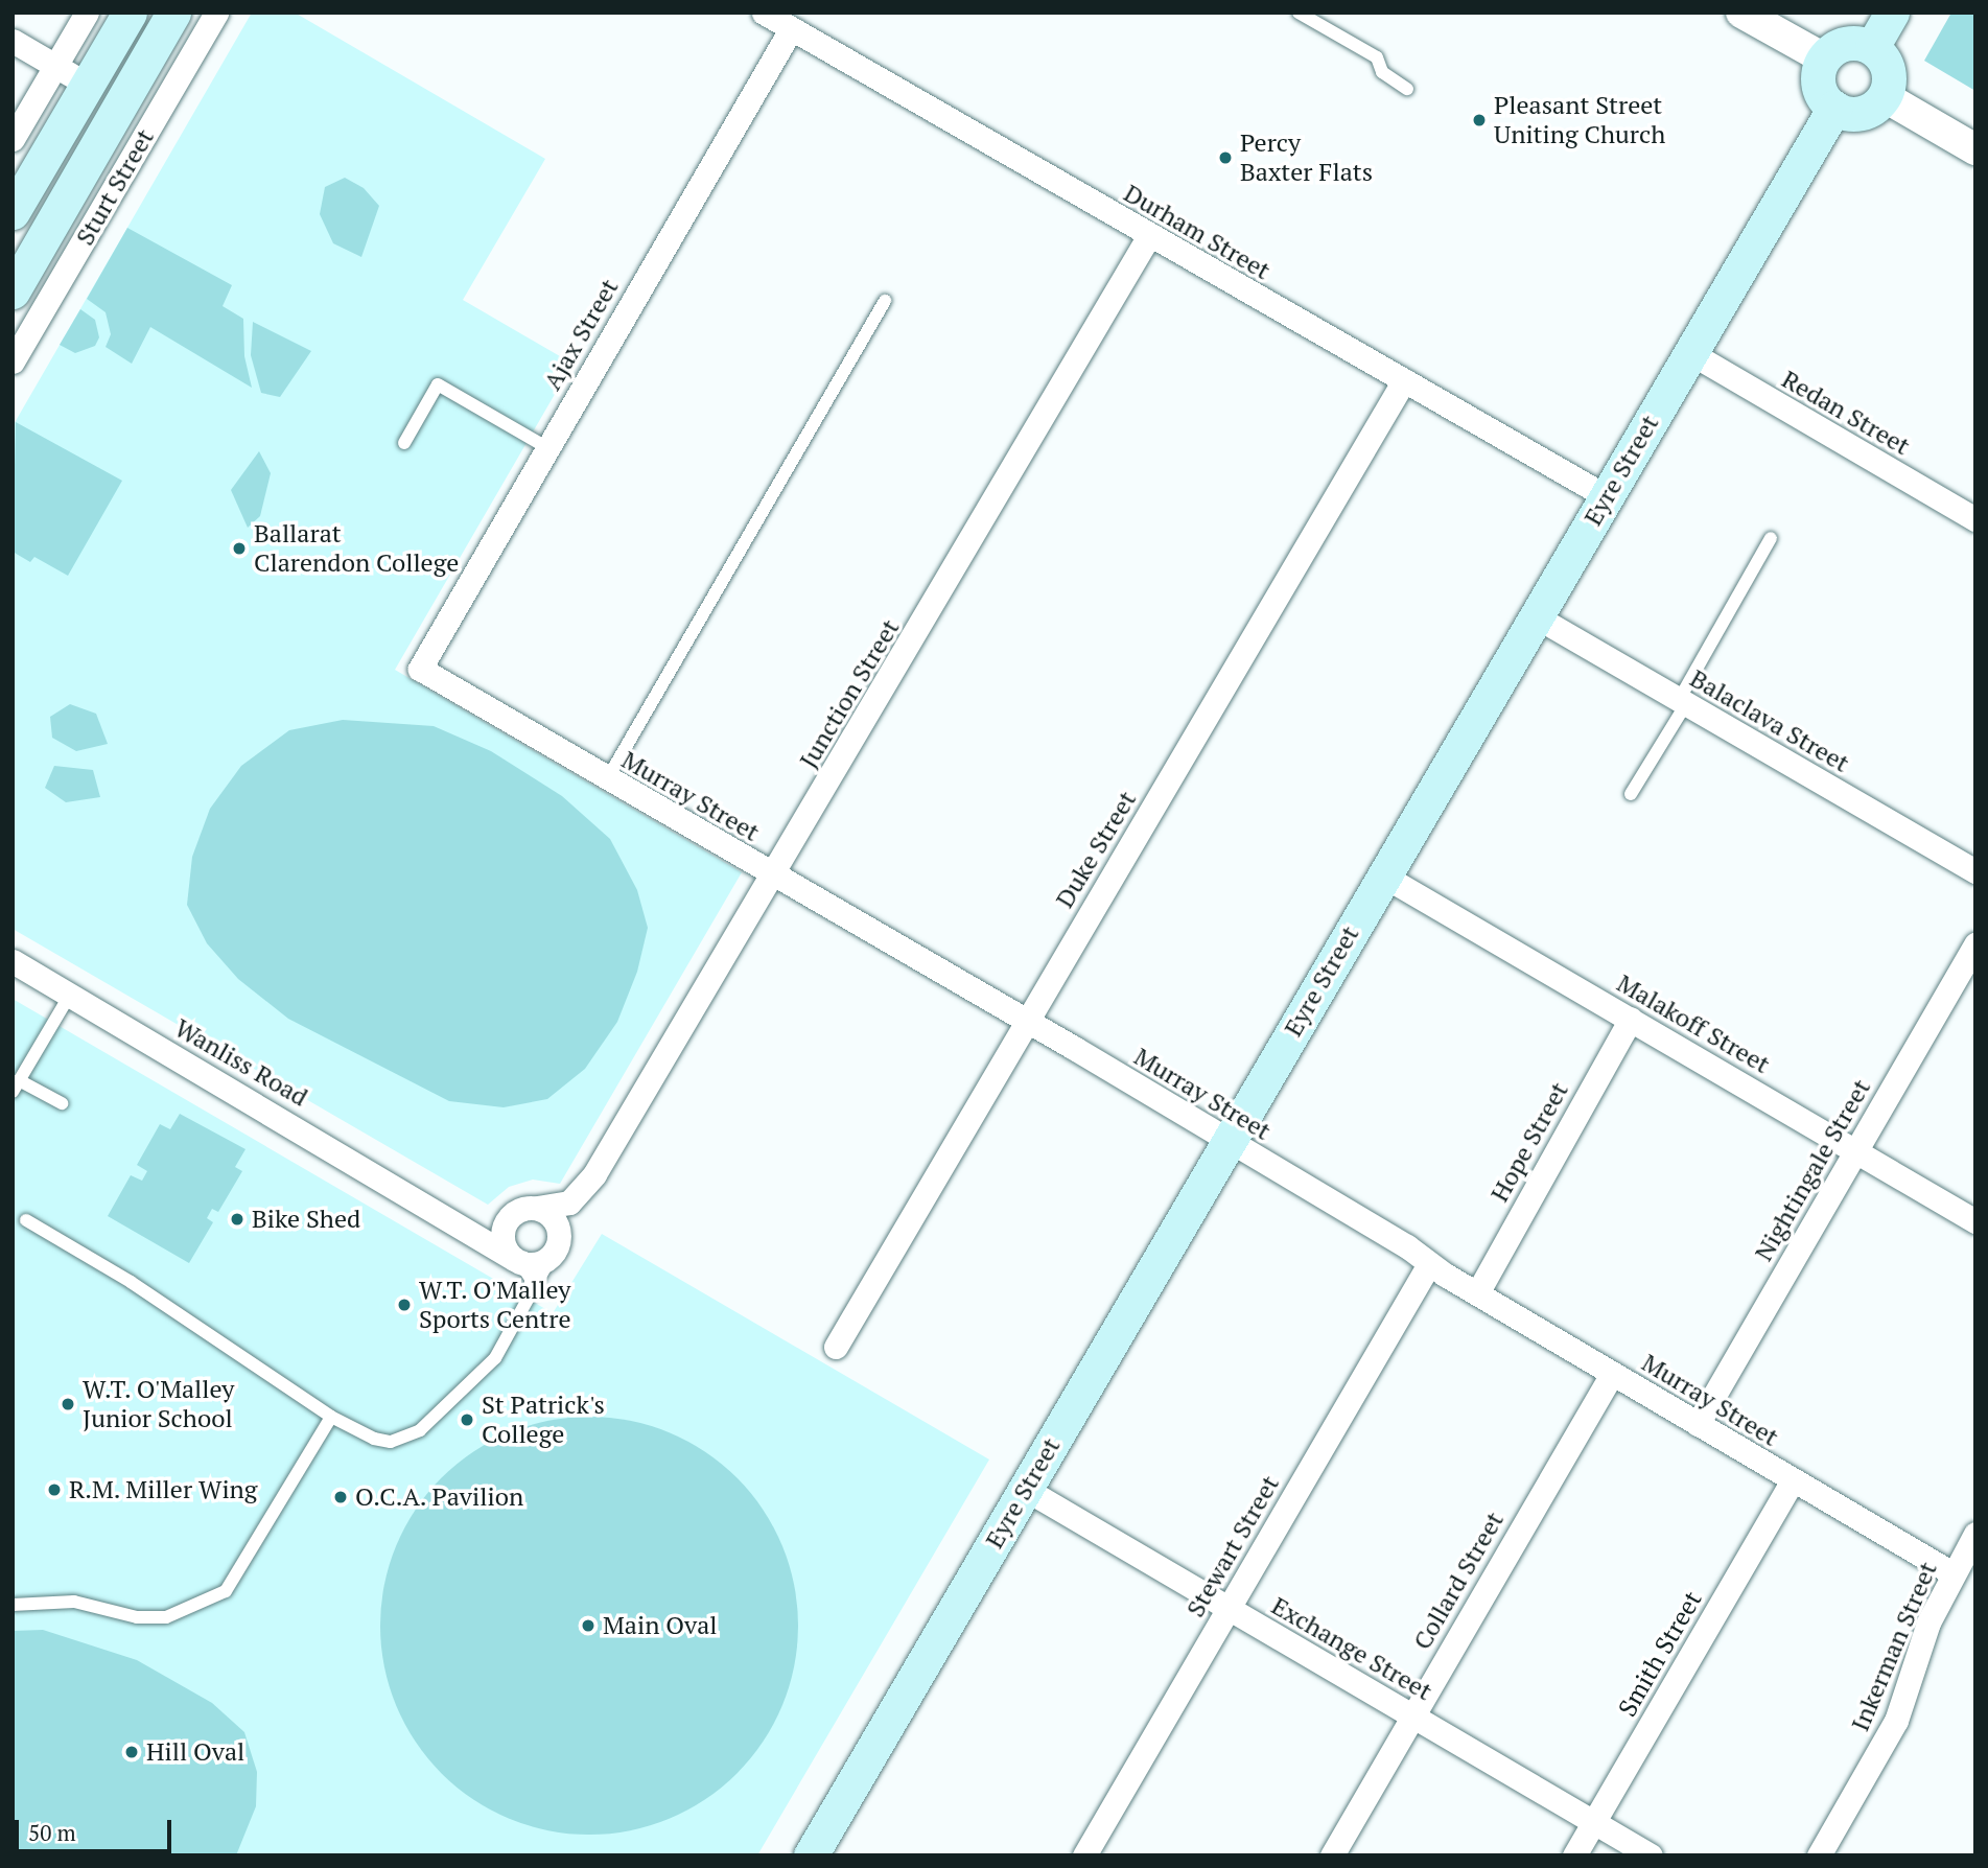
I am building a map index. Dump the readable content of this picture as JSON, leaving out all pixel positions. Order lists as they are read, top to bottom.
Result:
{
  "streets": {
    "main road": ["Sturt Street", "Eyre Street"],
    "street": [
      "Durham Street",
      "Ajax Street",
      "Redan Street",
      "Junction Street",
      "Balaclava Street",
      "Murray Street",
      "Duke Street",
      "Malakoff Street",
      "Wanliss Road",
      "Hope Street",
      "Nightingale Street",
      "Stewart Street",
      "Collard Street",
      "Inkerman Street",
      "Exchange Street",
      "Smith Street"
    ]
  },
  "crossings": [
    ["Durham Street", "Ajax Street"],
    ["Durham Street", "Eyre Street"],
    ["Durham Street", "Junction Street"],
    ["Durham Street", "Duke Street"],
    ["Ajax Street", "Murray Street"],
    ["Redan Street", "Eyre Street"],
    ["Eyre Street", "Balaclava Street"],
    ["Eyre Street", "Murray Street"],
    ["Eyre Street", "Malakoff Street"],
    ["Eyre Street", "Exchange Street"],
    ["Junction Street", "Murray Street"],
    ["Junction Street", "Wanliss Road"],
    ["Murray Street", "Duke Street"],
    ["Murray Street", "Hope Street"],
    ["Murray Street", "Nightingale Street"],
    ["Murray Street", "Stewart Street"],
    ["Murray Street", "Collard Street"],
    ["Murray Street", "Inkerman Street"],
    ["Murray Street", "Smith Street"],
    ["Malakoff Street", "Hope Street"],
    ["Malakoff Street", "Nightingale Street"],
    ["Stewart Street", "Exchange Street"],
    ["Collard Street", "Exchange Street"],
    ["Exchange Street", "Smith Street"]
  ],
  "places": [
    "Pleasant Street Uniting Church",
    "Percy Baxter Flats",
    "Ballarat Clarendon College",
    "Bike Shed",
    "W.T. O'Malley Sports Centre",
    "W.T. O'Malley Junior School",
    "St Patrick's College",
    "R.M. Miller Wing",
    "O.C.A. Pavilion",
    "Main Oval",
    "Hill Oval"
  ],
  "scale_bar": "50 m"
}
